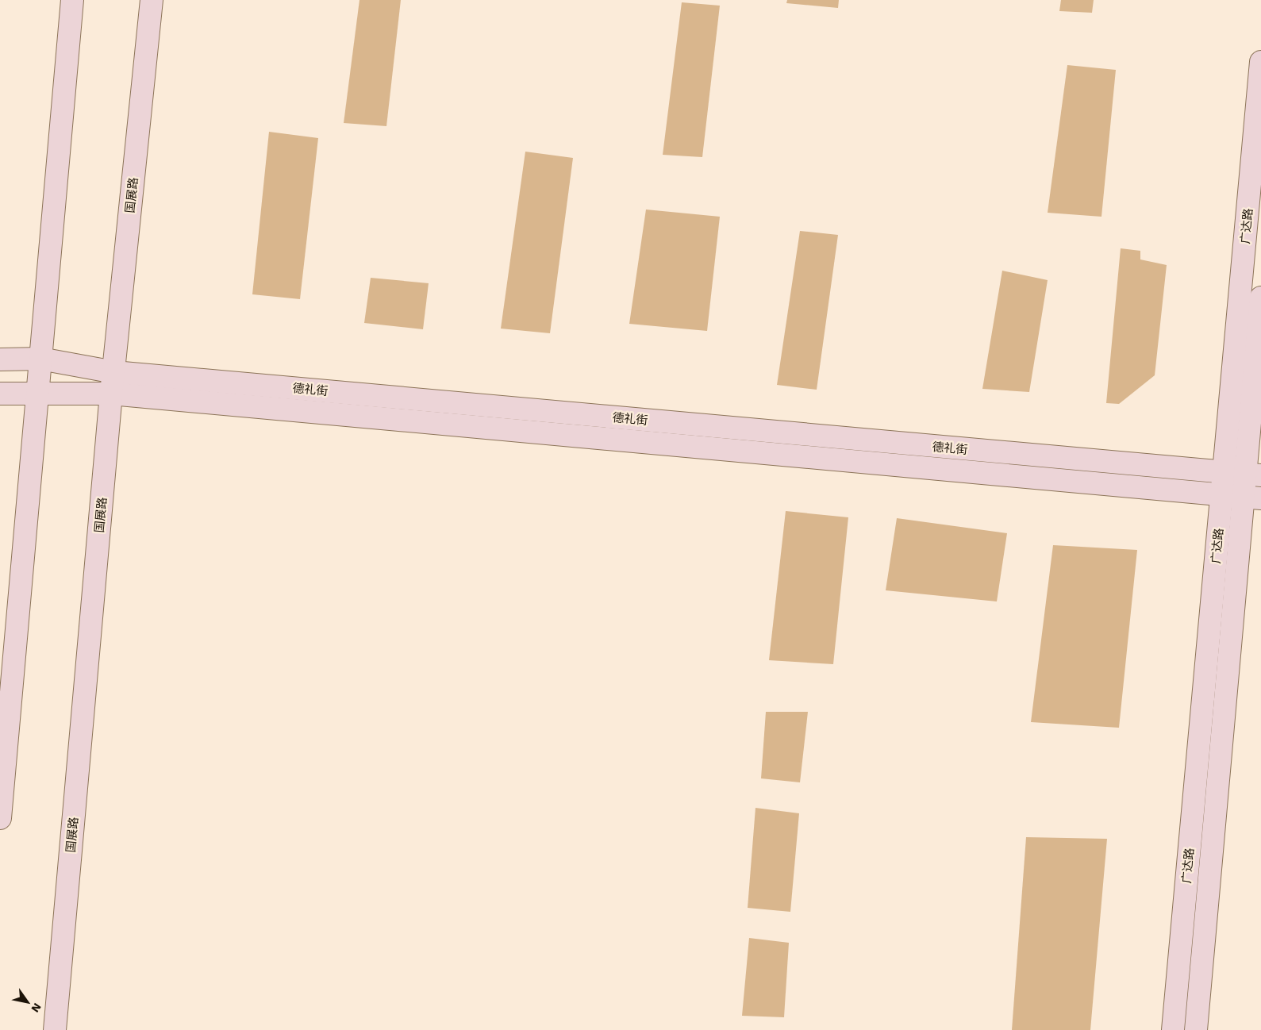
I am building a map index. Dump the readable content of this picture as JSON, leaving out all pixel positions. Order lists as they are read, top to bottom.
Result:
{
  "streets": {
    "main road": ["国展路", "广达路", "德礼街"]
  },
  "crossings": [
    ["国展路", "德礼街"],
    ["广达路", "德礼街"]
  ],
  "north": "bottom right"
}
